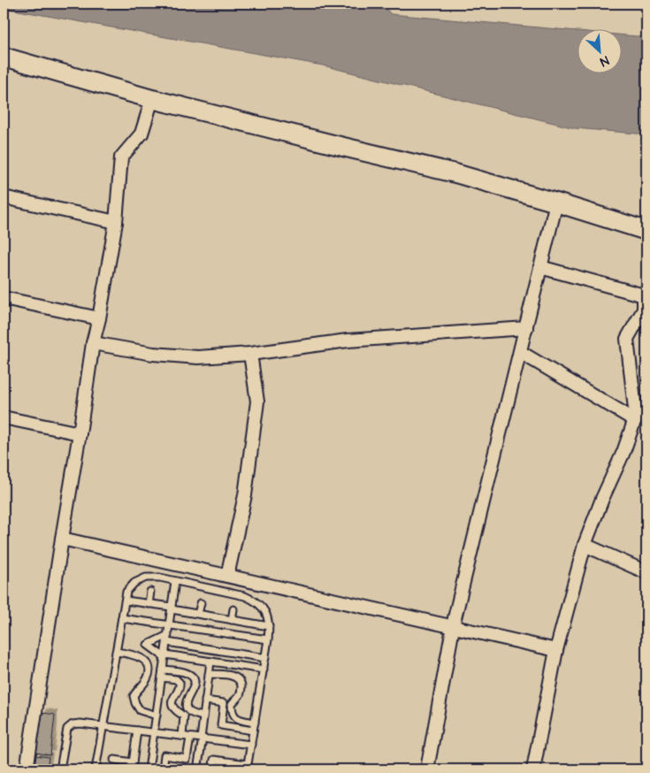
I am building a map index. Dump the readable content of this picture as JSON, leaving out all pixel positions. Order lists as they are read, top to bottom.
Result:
{
  "north": "bottom right"
}
